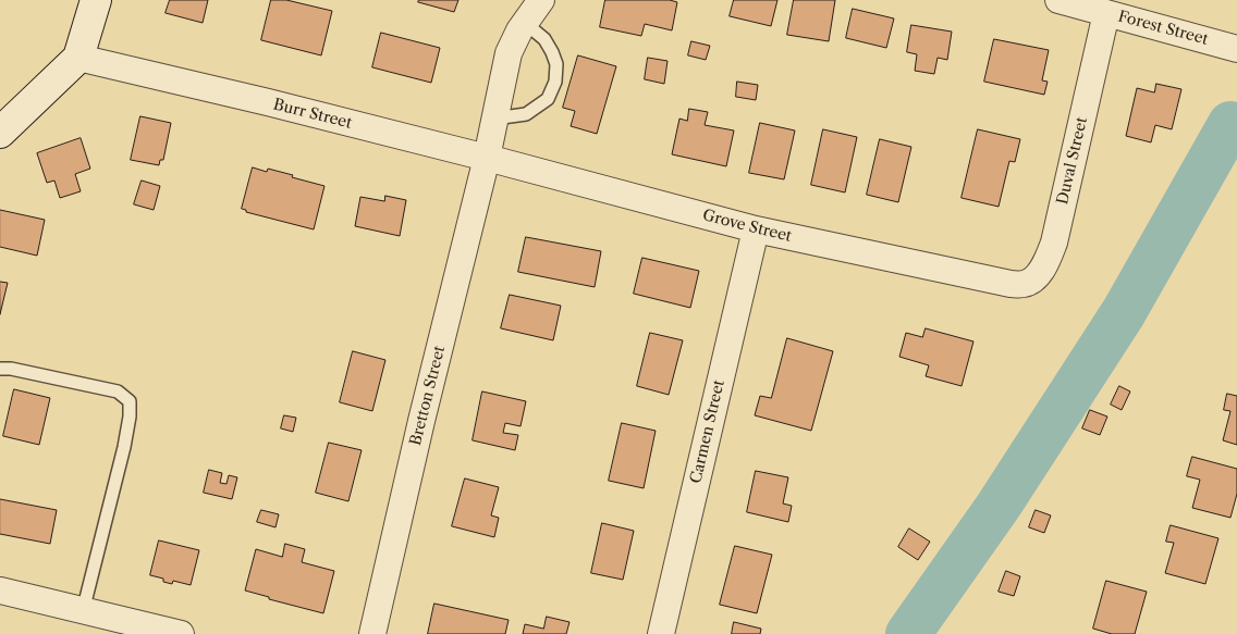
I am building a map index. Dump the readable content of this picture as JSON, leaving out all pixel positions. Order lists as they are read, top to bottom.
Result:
{
  "streets": {
    "street": [
      "Forest Street",
      "Burr Street",
      "Duval Street",
      "Grove Street",
      "Bretton Street",
      "Carmen Street"
    ]
  },
  "crossings": [
    ["Forest Street", "Duval Street"],
    ["Burr Street", "Grove Street"],
    ["Burr Street", "Bretton Street"],
    ["Duval Street", "Grove Street"],
    ["Grove Street", "Bretton Street"],
    ["Grove Street", "Carmen Street"]
  ]
}
